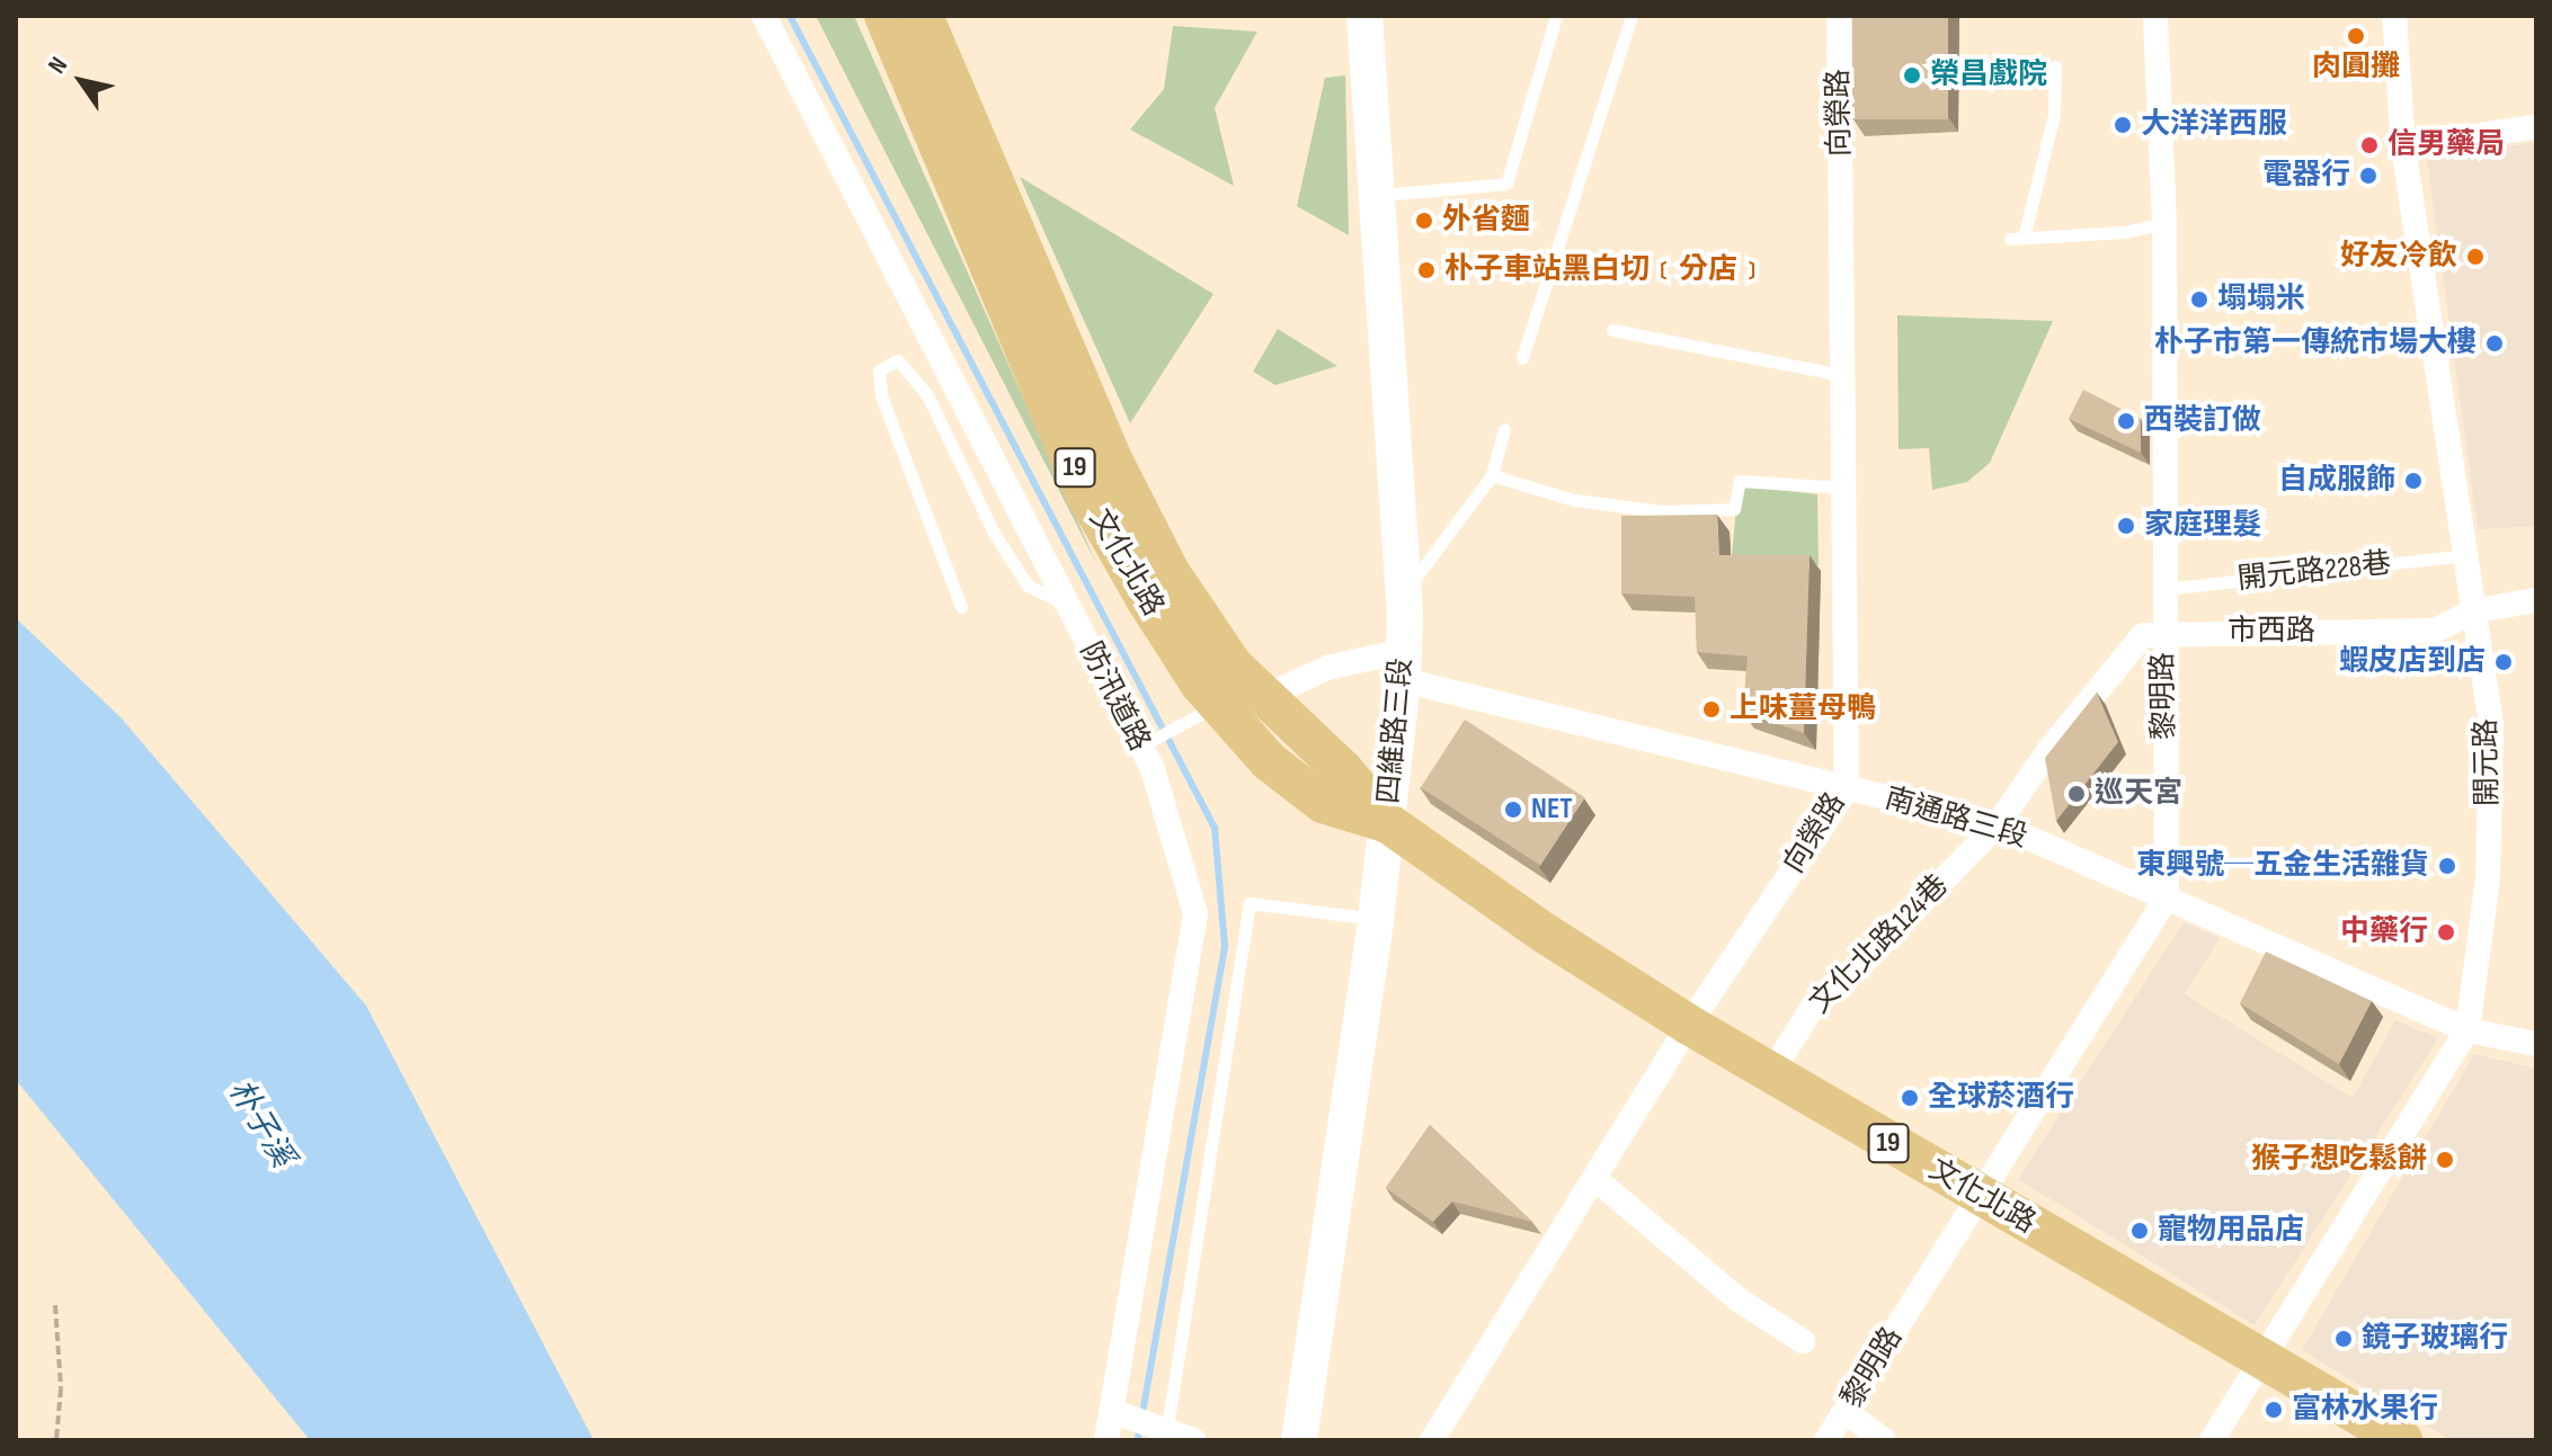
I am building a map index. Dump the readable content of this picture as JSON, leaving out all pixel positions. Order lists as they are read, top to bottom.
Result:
{
  "streets": {
    "main road": ["19", "文化北路"],
    "street": [
      "向榮路",
      "市西路",
      "黎明路",
      "防汛道路",
      "四維路三段",
      "開元路",
      "南通路三段",
      "文化北路124巷"
    ],
    "lane": ["開元路228巷"]
  },
  "crossings": [
    ["向榮路", "文化北路"],
    ["向榮路", "南通路三段"],
    ["文化北路", "黎明路"],
    ["文化北路", "四維路三段"],
    ["文化北路", "開元路"],
    ["文化北路", "文化北路124巷"],
    ["開元路228巷", "黎明路"],
    ["開元路228巷", "開元路"],
    ["市西路", "黎明路"],
    ["市西路", "開元路"],
    ["市西路", "文化北路124巷"],
    ["黎明路", "南通路三段"],
    ["黎明路", "文化北路124巷"],
    ["四維路三段", "南通路三段"],
    ["開元路", "南通路三段"],
    ["南通路三段", "文化北路124巷"]
  ],
  "water": ["朴子溪"],
  "places": [
    "肉圓攤",
    "榮昌戲院",
    "大洋洋西服",
    "信男藥局",
    "電器行",
    "外省麵",
    "好友冷飲",
    "朴子車站黑白切﹝分店﹞",
    "塌塌米",
    "朴子市第一傳統市場大樓",
    "西裝訂做",
    "自成服飾",
    "家庭理髮",
    "蝦皮店到店",
    "上味薑母鴨",
    "巡天宮",
    "NET",
    "東興號─五金生活雜貨",
    "中藥行",
    "全球菸酒行",
    "猴子想吃鬆餅",
    "寵物用品店",
    "鏡子玻璃行",
    "富林水果行"
  ],
  "north": "top left"
}
